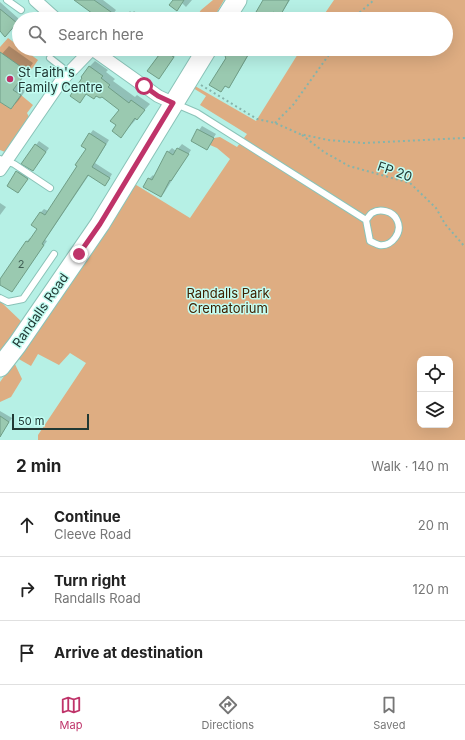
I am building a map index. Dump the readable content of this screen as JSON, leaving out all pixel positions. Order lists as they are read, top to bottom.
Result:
{
  "streets": {
    "main road": ["Randalls Road"],
    "path": ["FP 20"]
  },
  "parks": ["Randalls Park Crematorium"],
  "places": ["St Faith's Family Centre"],
  "house_numbers": ["2"],
  "scale_bar": "50 m",
  "page": {
    "search": "Search here",
    "scale": "50 m",
    "heading": ["2 min", "Walk · 140 m"],
    "list": [
      ["Continue", "Cleeve Road", "20 m"],
      ["Turn right", "Randalls Road", "120 m"],
      "Arrive at destination"
    ],
    "nav": ["Map", "Directions", "Saved"]
  }
}
